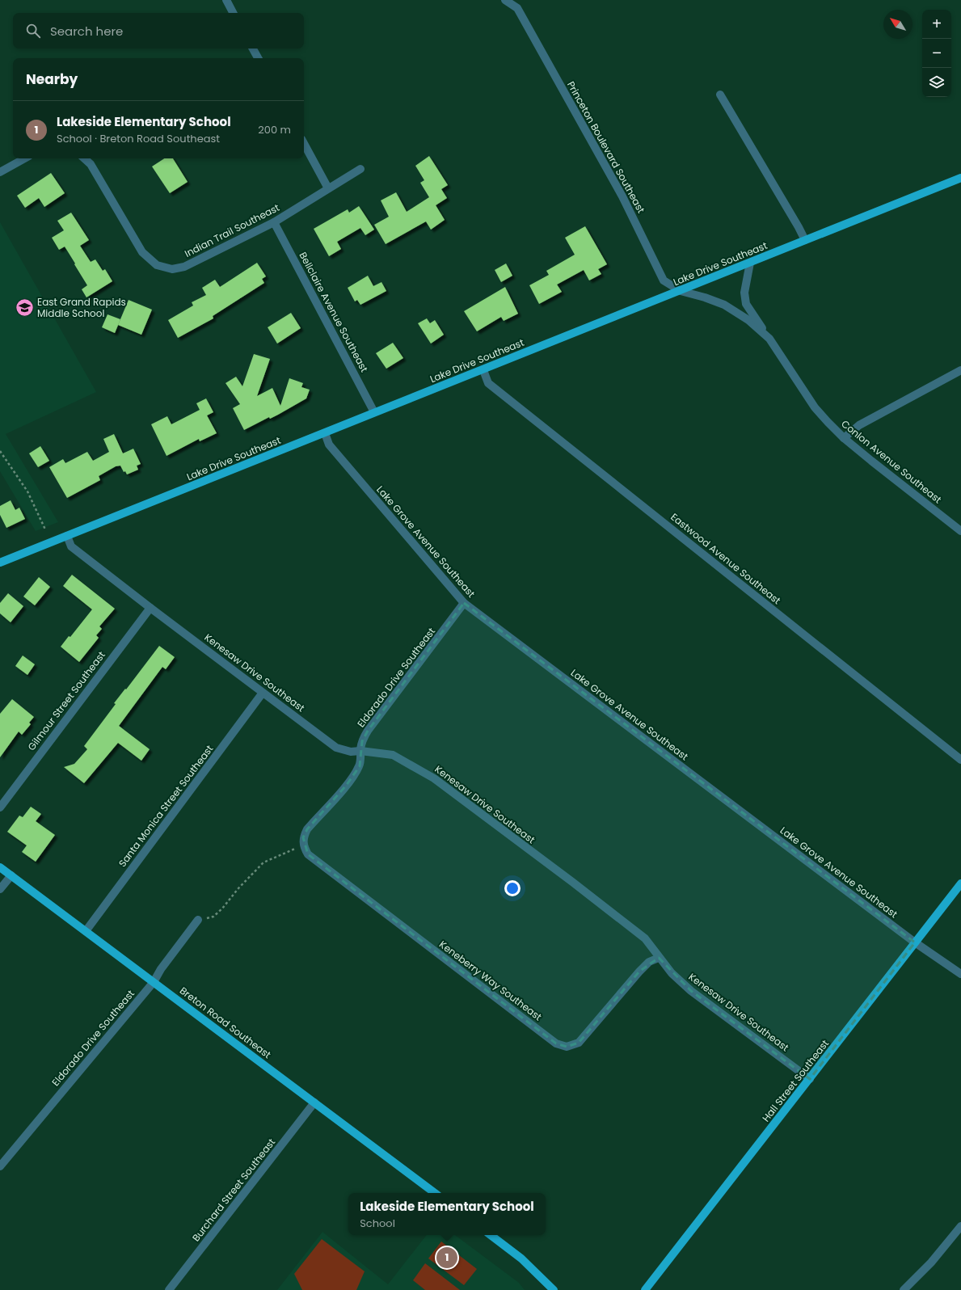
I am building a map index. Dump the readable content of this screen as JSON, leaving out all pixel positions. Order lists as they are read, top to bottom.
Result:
{
  "streets": {
    "main road": ["Lake Drive Southeast", "Breton Road Southeast", "Hall Street Southeast"],
    "street": [
      "Princeton Boulevard Southeast",
      "Indian Trail Southeast",
      "Bellclaire Avenue Southeast",
      "Conlon Avenue Southeast",
      "Lake Grove Avenue Southeast",
      "Eastwood Avenue Southeast",
      "Kenesaw Drive Southeast",
      "Eldorado Drive Southeast",
      "Gilmour Street Southeast",
      "Santa Monica Street Southeast",
      "Keneberry Way Southeast",
      "Burchard Street Southeast"
    ]
  },
  "crossings": [
    ["Princeton Boulevard Southeast", "Lake Drive Southeast"],
    ["Princeton Boulevard Southeast", "Conlon Avenue Southeast"],
    ["Indian Trail Southeast", "Bellclaire Avenue Southeast"],
    ["Lake Drive Southeast", "Bellclaire Avenue Southeast"],
    ["Lake Drive Southeast", "Conlon Avenue Southeast"],
    ["Lake Drive Southeast", "Lake Grove Avenue Southeast"],
    ["Lake Drive Southeast", "Eastwood Avenue Southeast"],
    ["Lake Drive Southeast", "Kenesaw Drive Southeast"],
    ["Lake Grove Avenue Southeast", "Eldorado Drive Southeast"],
    ["Lake Grove Avenue Southeast", "Hall Street Southeast"],
    ["Kenesaw Drive Southeast", "Eldorado Drive Southeast"],
    ["Kenesaw Drive Southeast", "Gilmour Street Southeast"],
    ["Kenesaw Drive Southeast", "Santa Monica Street Southeast"],
    ["Kenesaw Drive Southeast", "Keneberry Way Southeast"],
    ["Kenesaw Drive Southeast", "Hall Street Southeast"],
    ["Eldorado Drive Southeast", "Keneberry Way Southeast"],
    ["Eldorado Drive Southeast", "Breton Road Southeast"],
    ["Santa Monica Street Southeast", "Breton Road Southeast"],
    ["Breton Road Southeast", "Burchard Street Southeast"]
  ],
  "places": {
    "school or university": ["East Grand Rapids Middle School"]
  },
  "north": "top left",
  "page": {
    "map_buttons": ["+", "−"],
    "search": "Search here",
    "heading": "Nearby",
    "list": [
      {
        "mark": "1",
        "name": "Lakeside Elementary School",
        "note": "School · Breton Road Southeast",
        "value": "200 m"
      }
    ],
    "popup": ["Lakeside Elementary School", "School"],
    "pins": "1"
  }
}
